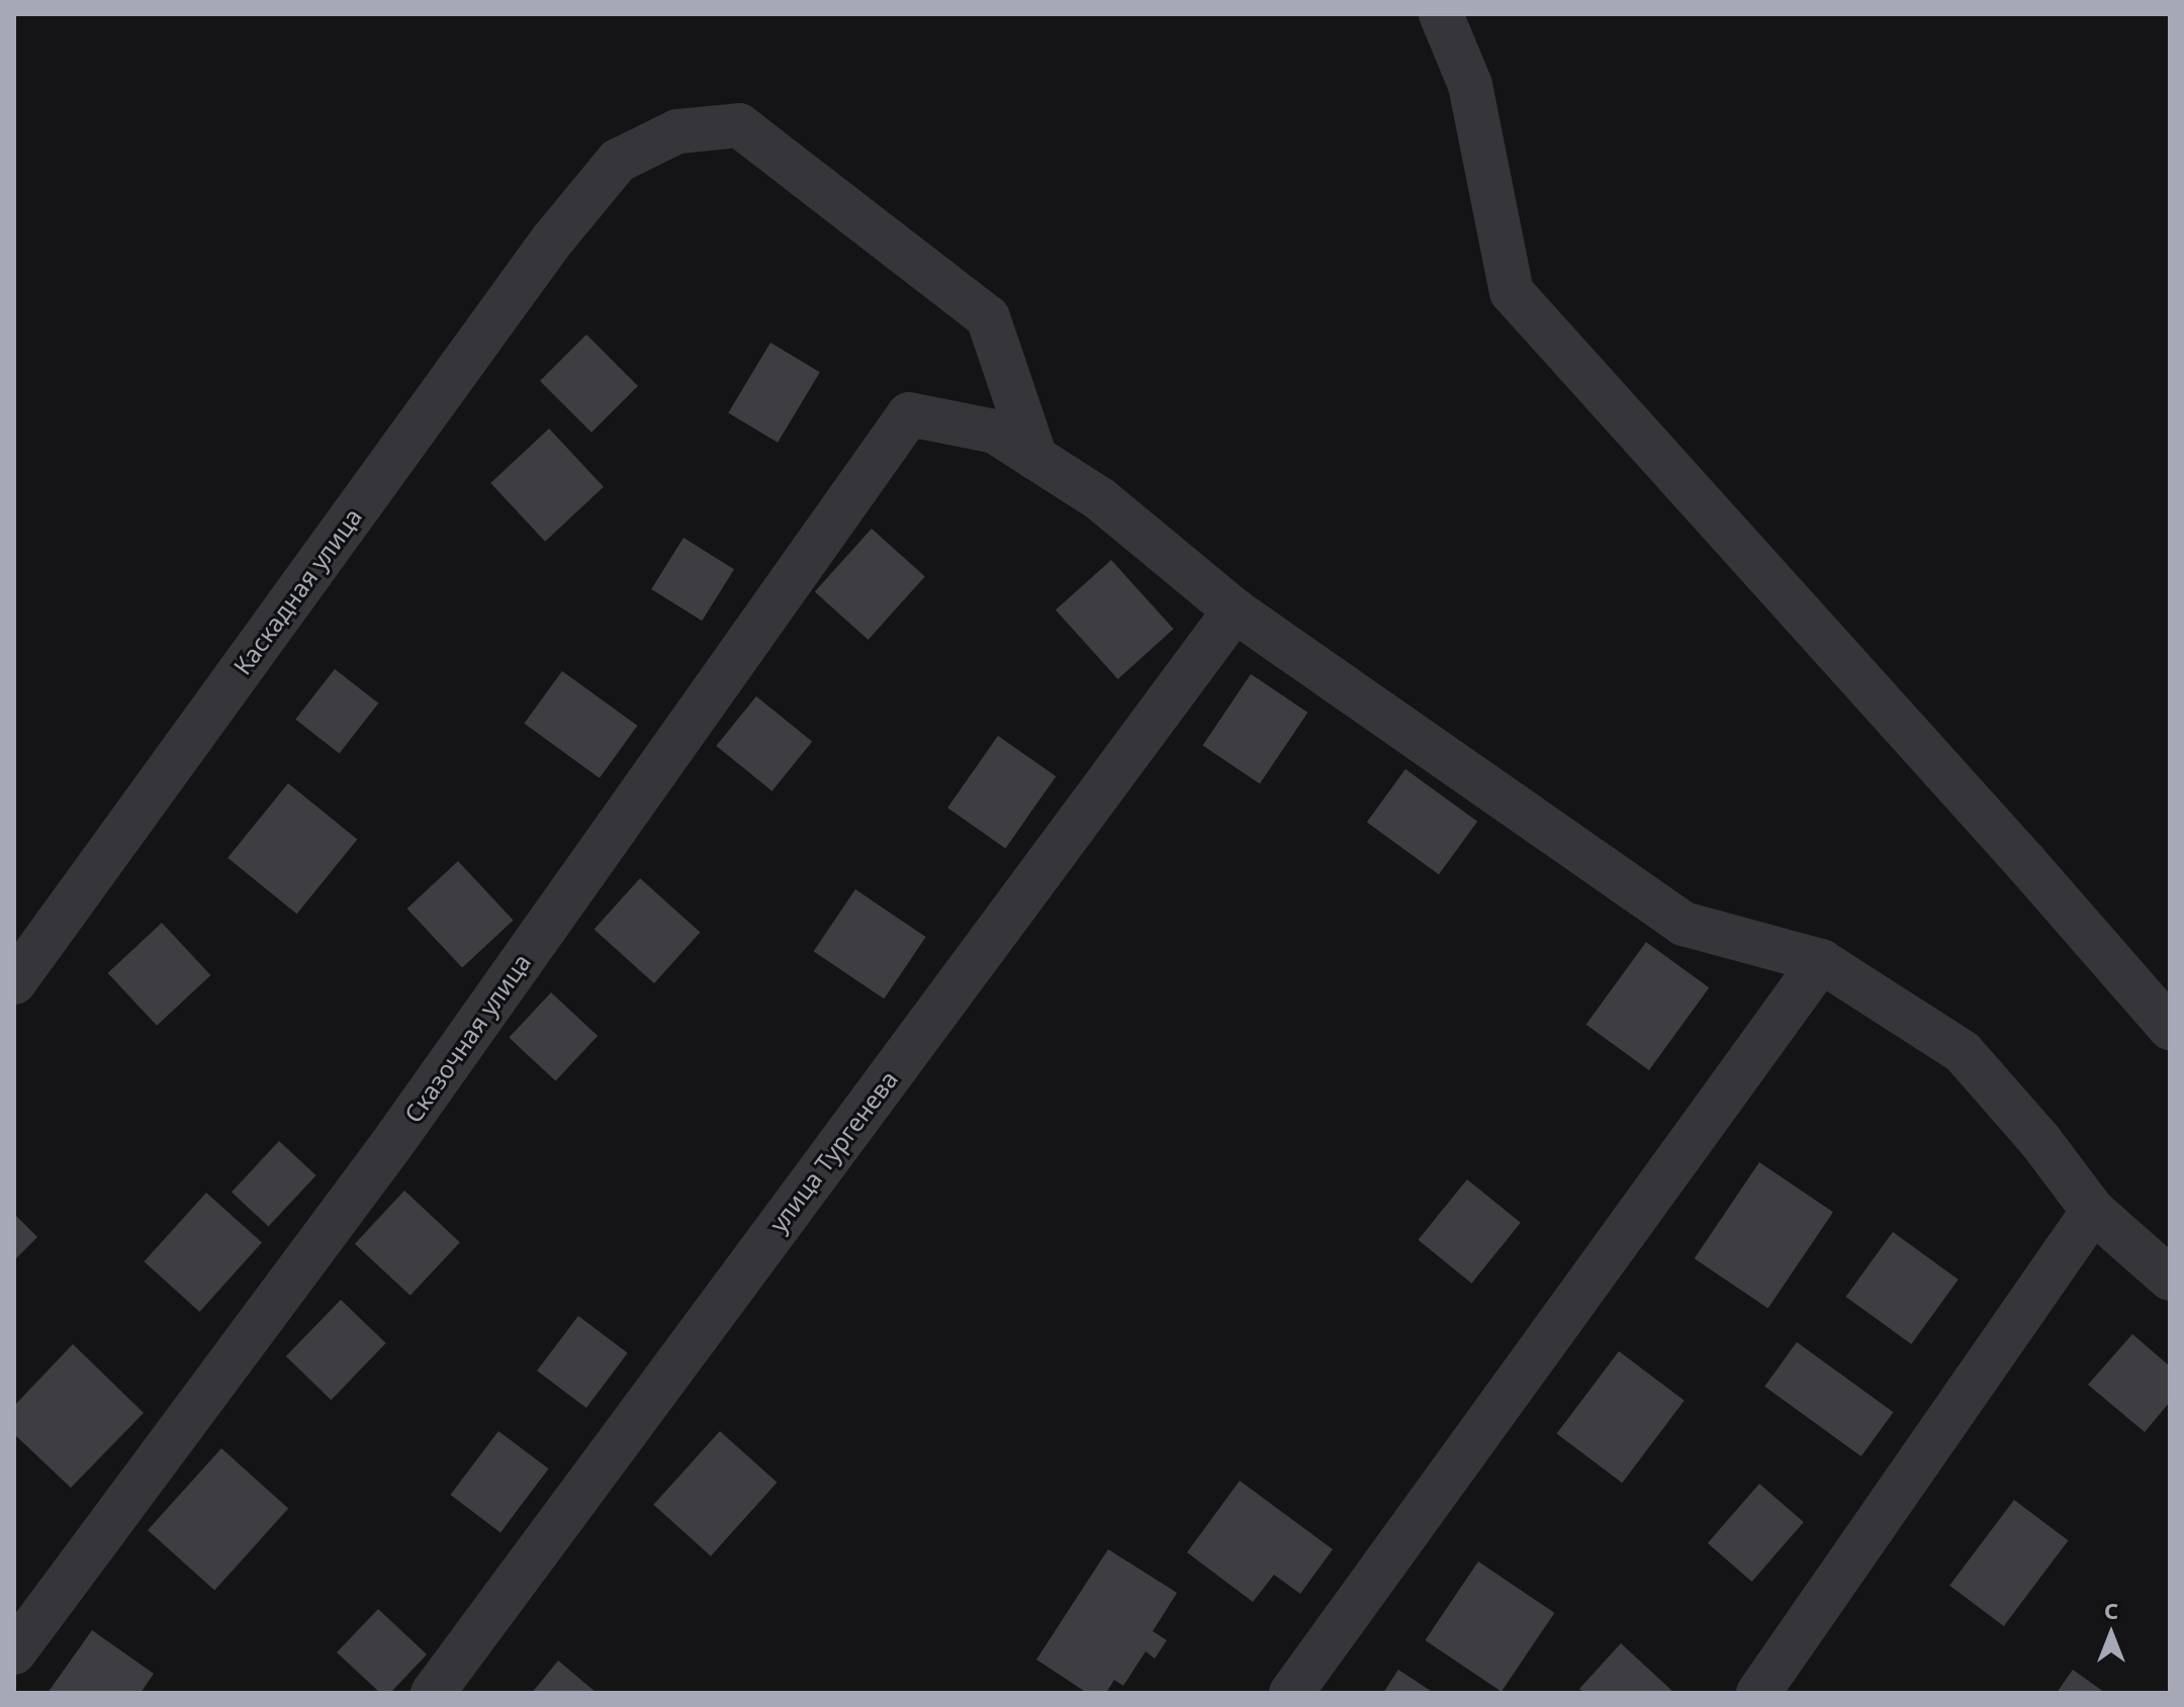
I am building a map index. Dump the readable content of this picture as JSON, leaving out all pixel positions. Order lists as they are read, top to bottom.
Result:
{
  "streets": {
    "street": ["Каскадная улица", "Сказочная улица", "улица Тургенева"]
  },
  "crossings": [
    ["Каскадная улица", "Сказочная улица"]
  ],
  "north": "top"
}
